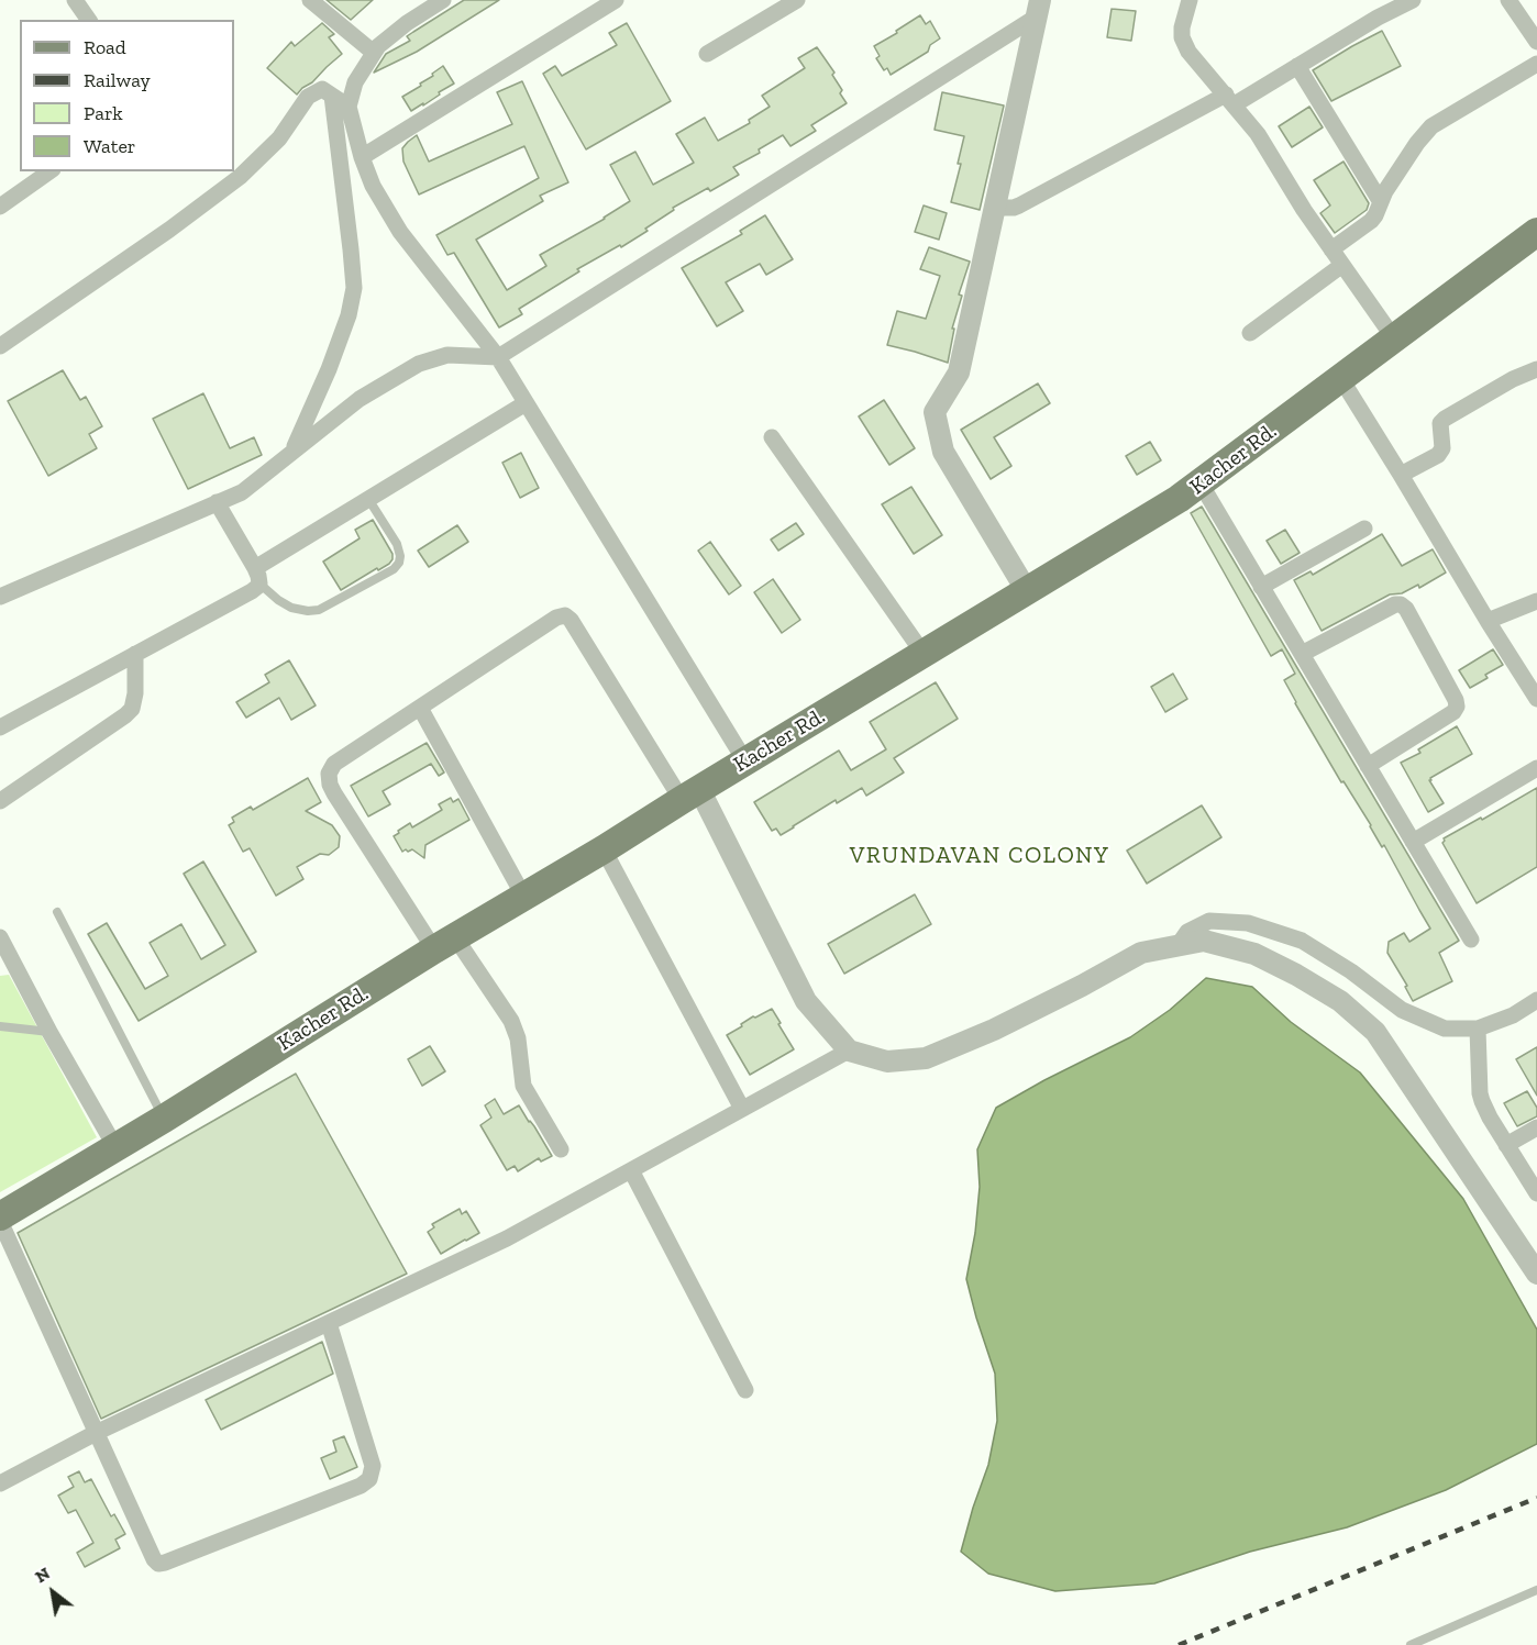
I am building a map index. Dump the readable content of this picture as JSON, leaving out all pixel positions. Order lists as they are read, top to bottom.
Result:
{
  "streets": {
    "main road": ["Kacher Rd."]
  },
  "districts": ["VRUNDAVAN COLONY"],
  "legend": [
    "Road",
    "Railway",
    "Park",
    "Water"
  ],
  "north": "top left"
}
